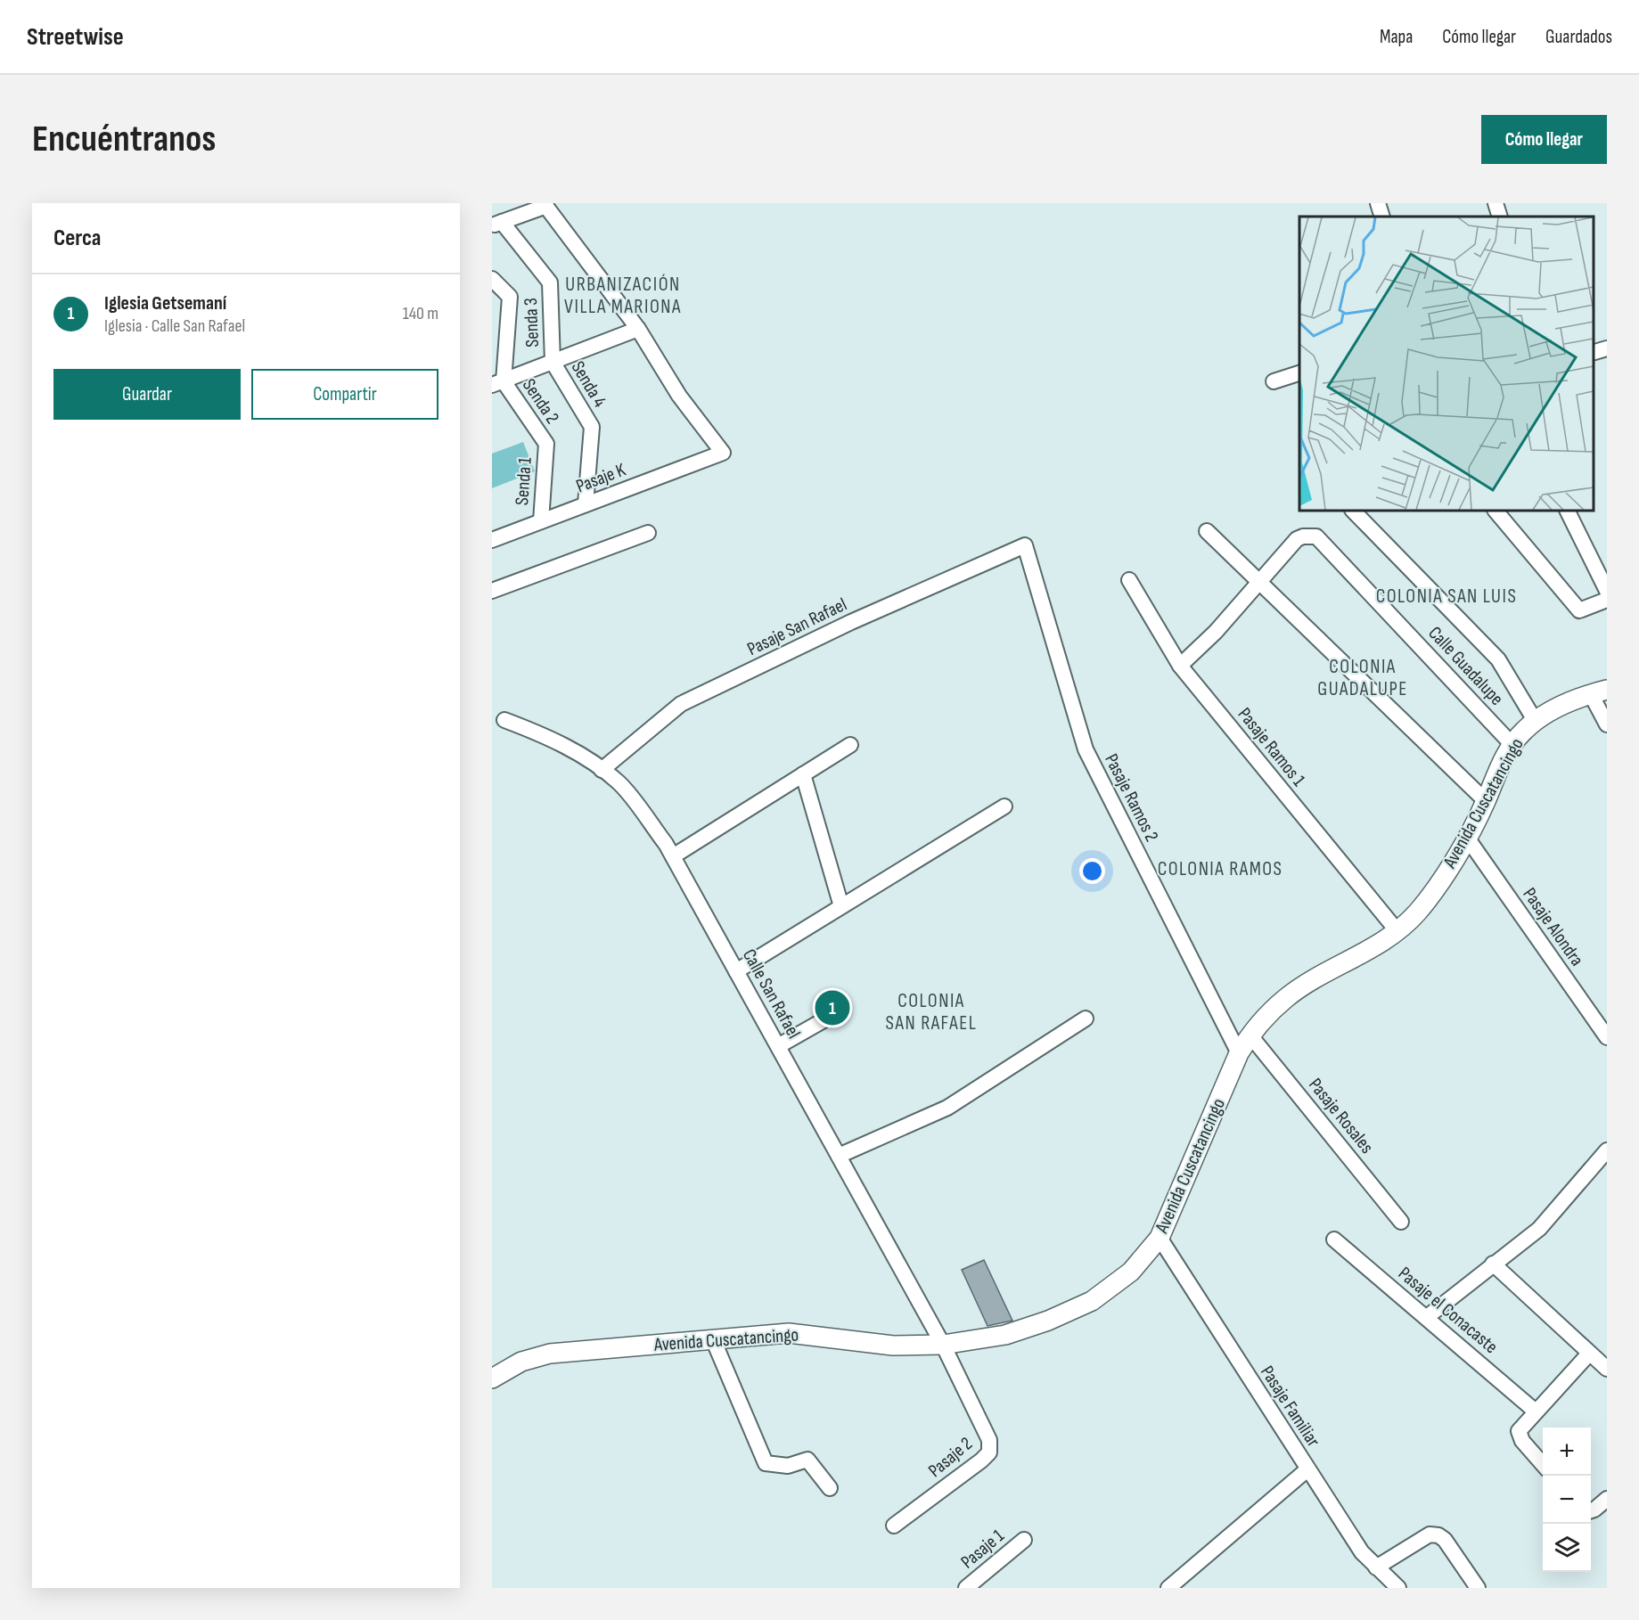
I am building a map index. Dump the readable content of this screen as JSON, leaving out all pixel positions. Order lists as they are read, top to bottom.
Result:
{
  "streets": {
    "street": [
      "Senda 3",
      "Senda 4",
      "Senda 2",
      "Pasaje K",
      "Senda 1",
      "Pasaje San Rafael",
      "Calle Guadalupe",
      "Pasaje Ramos 1",
      "Pasaje Ramos 2",
      "Avenida Cuscatancingo",
      "Pasaje Alondra",
      "Calle San Rafael",
      "Pasaje Rosales",
      "Pasaje el Conacaste",
      "Pasaje Familiar",
      "Pasaje 2",
      "Pasaje 1"
    ]
  },
  "crossings": [
    ["Senda 3", "Senda 4"],
    ["Senda 4", "Pasaje K"],
    ["Senda 2", "Senda 1"],
    ["Pasaje K", "Senda 1"],
    ["Pasaje San Rafael", "Pasaje Ramos 2"],
    ["Pasaje San Rafael", "Calle San Rafael"],
    ["Calle Guadalupe", "Avenida Cuscatancingo"],
    ["Pasaje Ramos 1", "Avenida Cuscatancingo"],
    ["Pasaje Ramos 2", "Avenida Cuscatancingo"],
    ["Avenida Cuscatancingo", "Pasaje Alondra"],
    ["Avenida Cuscatancingo", "Calle San Rafael"],
    ["Avenida Cuscatancingo", "Pasaje Rosales"],
    ["Avenida Cuscatancingo", "Pasaje Familiar"],
    ["Avenida Cuscatancingo", "Pasaje 2"],
    ["Calle San Rafael", "Pasaje 2"]
  ],
  "districts": [
    "URBANIZACIÓN VILLA MARIONA",
    "COLONIA SAN LUIS",
    "COLONIA GUADALUPE",
    "COLONIA RAMOS",
    "COLONIA SAN RAFAEL"
  ],
  "page": {
    "header": "Streetwise",
    "nav": ["Mapa", "Cómo llegar", "Guardados"],
    "buttons": [
      "Cómo llegar",
      ["Guardar", "Compartir"]
    ],
    "title": "Encuéntranos",
    "heading": "Cerca",
    "list": [
      {
        "mark": "1",
        "name": "Iglesia Getsemaní",
        "note": "Iglesia · Calle San Rafael",
        "value": "140 m"
      }
    ],
    "pins": "1",
    "map_buttons": ["+", "−"]
  }
}
